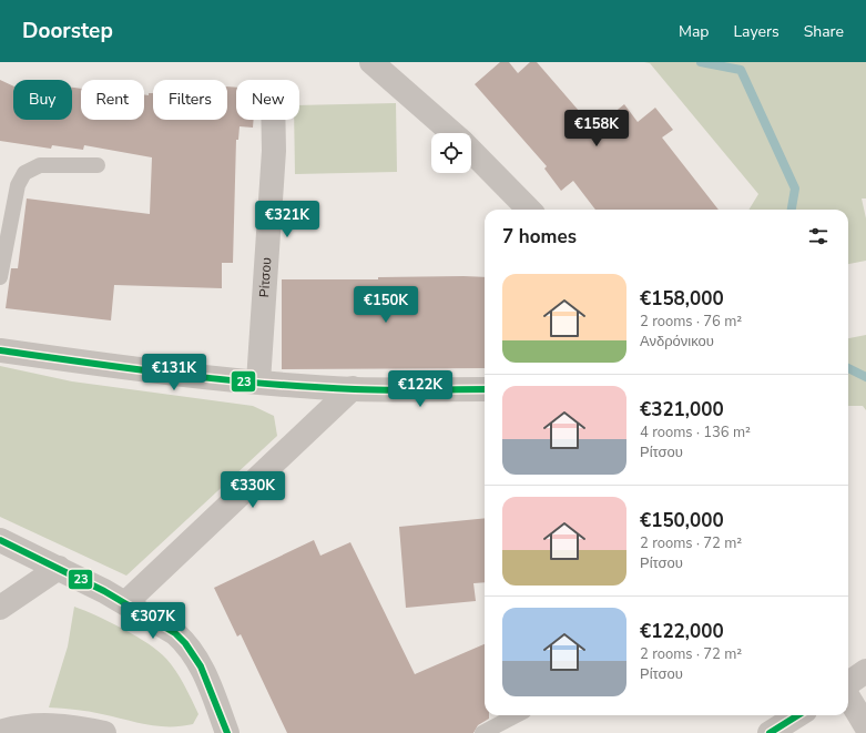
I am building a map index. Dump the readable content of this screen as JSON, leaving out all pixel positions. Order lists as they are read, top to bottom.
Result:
{
  "streets": {
    "street": ["Ρίτσου"]
  },
  "lines": ["transit line 23"],
  "page": {
    "header": "Doorstep",
    "nav": ["Map", "Layers", "Share"],
    "chip": [
      "Buy",
      "Rent",
      "Filters",
      "New"
    ],
    "price": [
      "€158K",
      "€321K",
      "€150K",
      "€131K",
      "€122K",
      "€330K",
      "€307K"
    ],
    "heading": "7 homes",
    "list": [
      {
        "name": "€158,000",
        "note": "2 rooms · 76 m² · Ανδρόνικου"
      },
      {
        "name": "€321,000",
        "note": "4 rooms · 136 m² · Ρίτσου"
      },
      {
        "name": "€150,000",
        "note": "2 rooms · 72 m² · Ρίτσου"
      },
      {
        "name": "€122,000",
        "note": "2 rooms · 72 m² · Ρίτσου"
      }
    ]
  }
}
